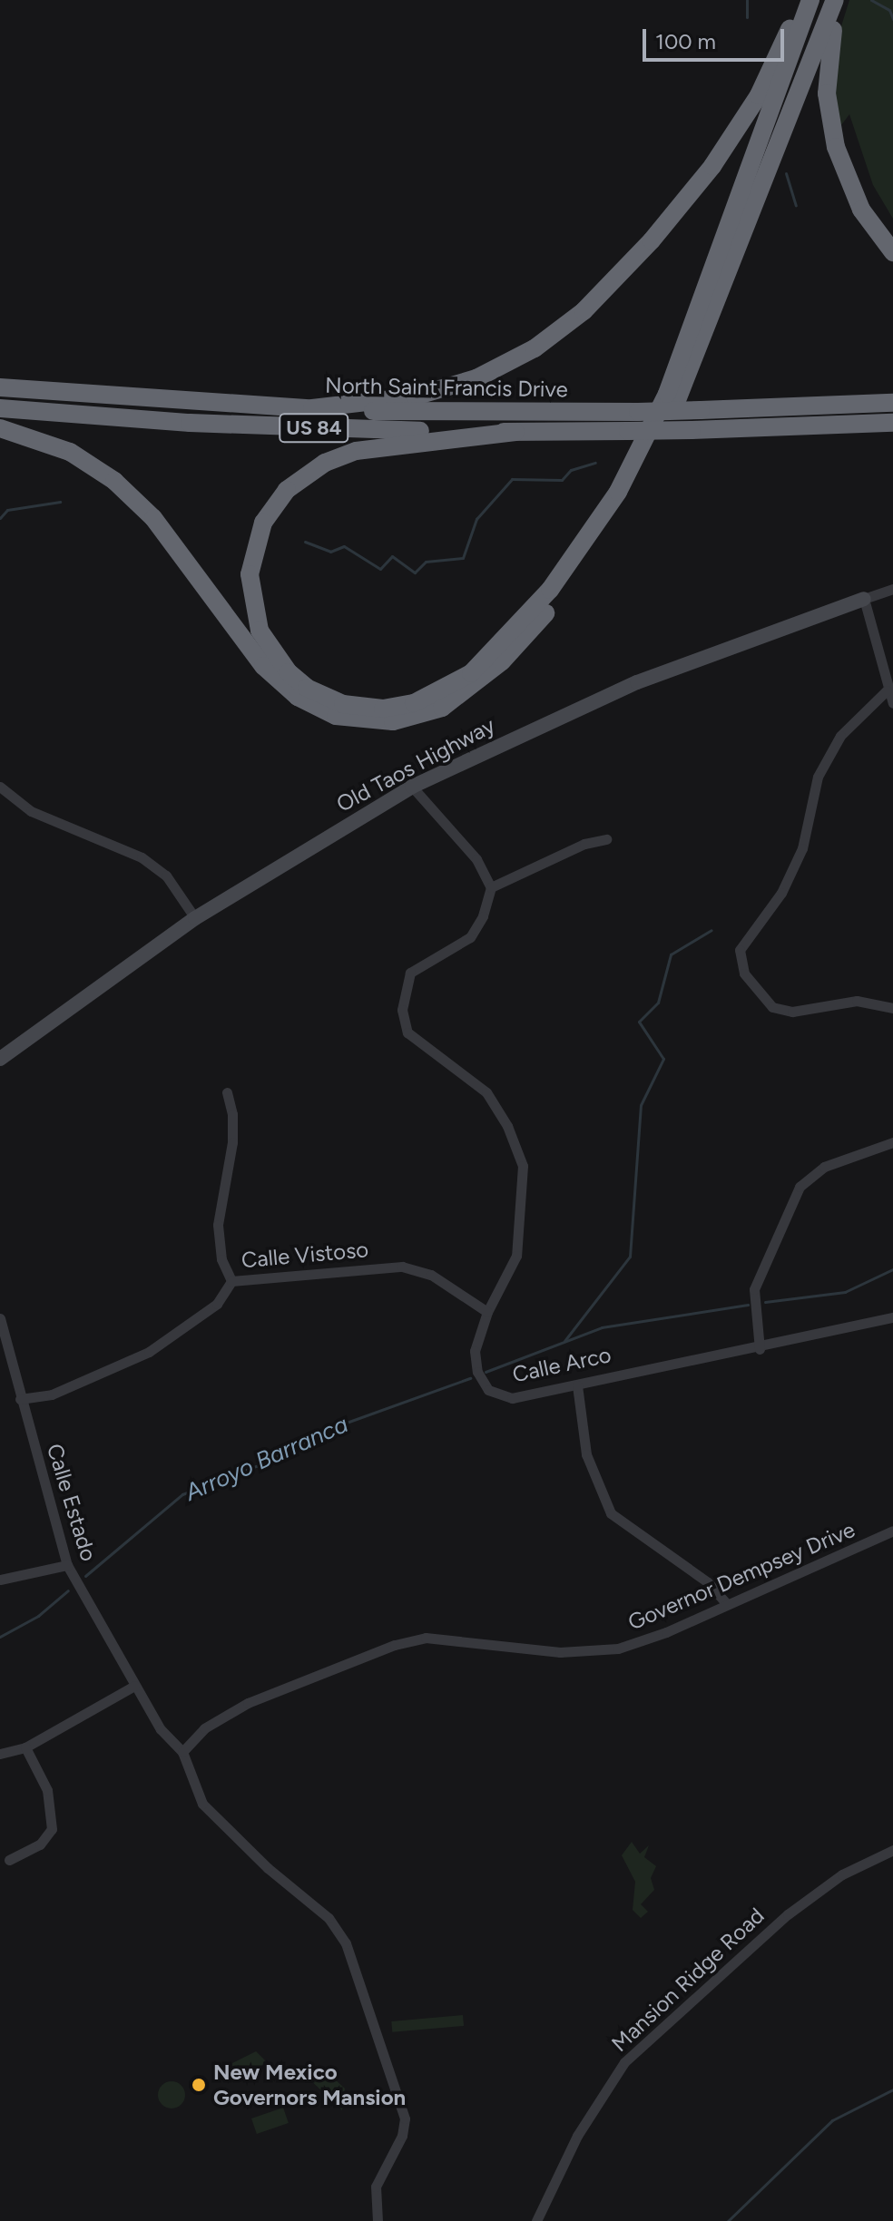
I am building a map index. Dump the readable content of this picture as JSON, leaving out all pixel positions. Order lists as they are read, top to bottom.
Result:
{
  "streets": {
    "highway": ["North Saint Francis Drive", "US 84"],
    "street": [
      "Old Taos Highway",
      "Calle Vistoso",
      "Calle Arco",
      "Calle Estado",
      "Governor Dempsey Drive",
      "Mansion Ridge Road"
    ]
  },
  "crossings": [
    ["Calle Vistoso", "Calle Arco"],
    ["Calle Vistoso", "Calle Estado"],
    ["Calle Estado", "Governor Dempsey Drive"]
  ],
  "water": ["Arroyo Barranca"],
  "places": ["New Mexico Governors Mansion"],
  "scale_bar": "100 m"
}
